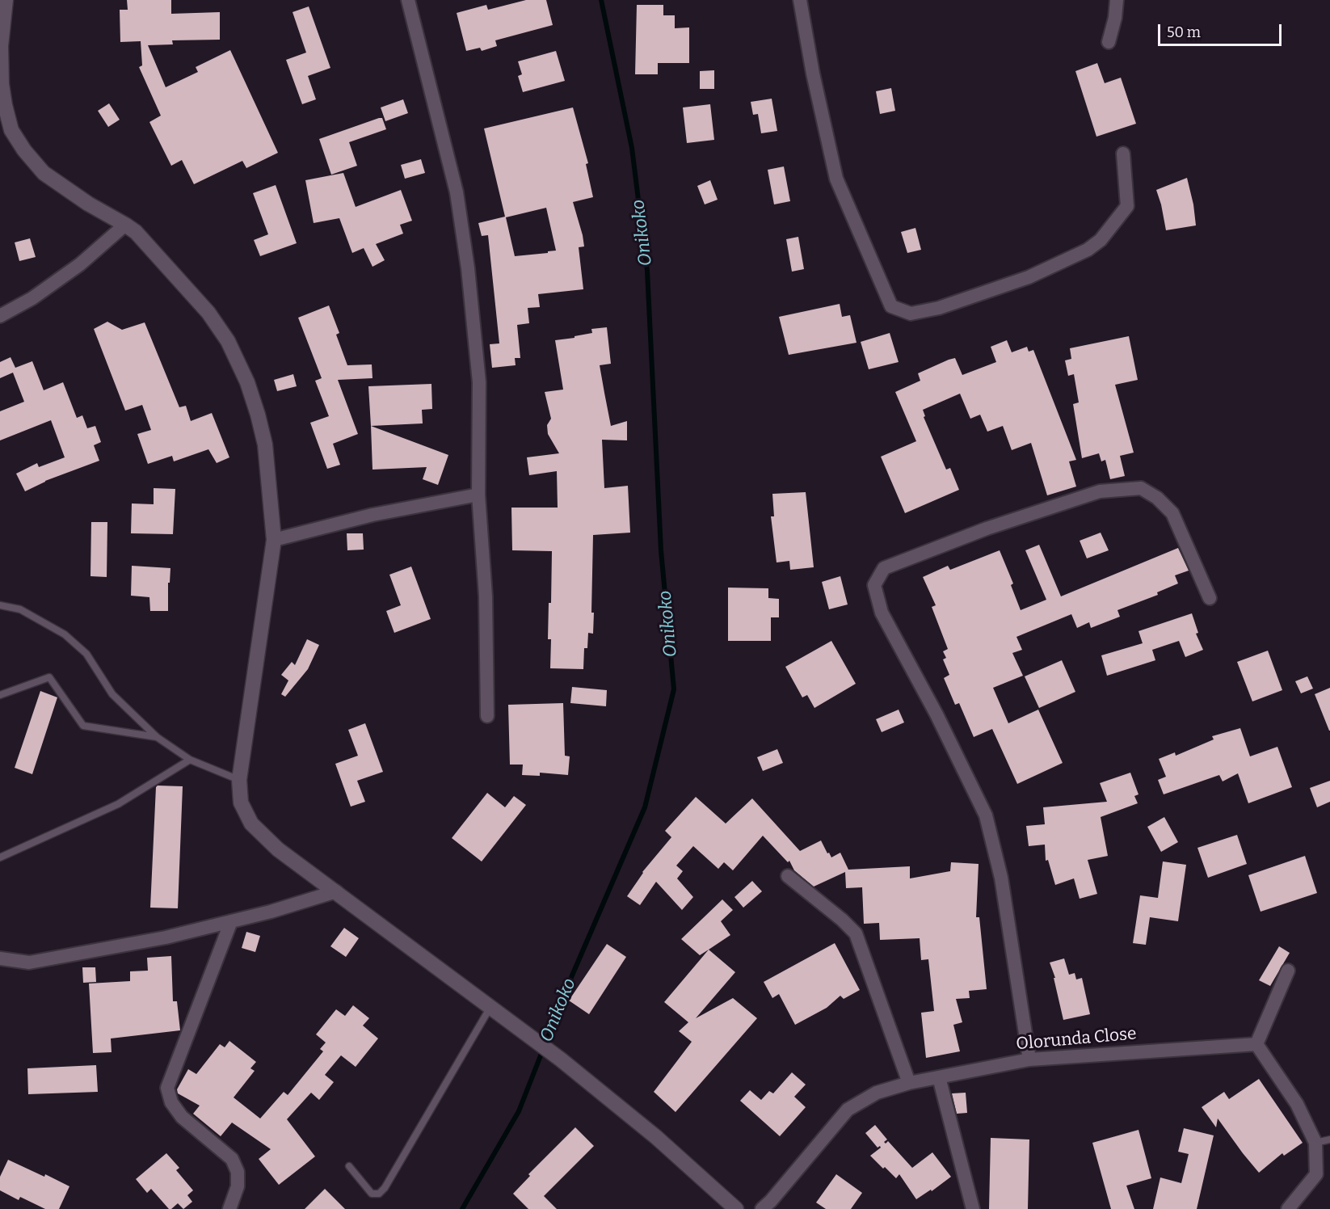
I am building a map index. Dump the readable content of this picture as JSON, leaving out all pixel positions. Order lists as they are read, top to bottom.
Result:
{
  "streets": {
    "street": ["Olorunda Close"]
  },
  "water": ["Onikoko"],
  "scale_bar": "50 m"
}
